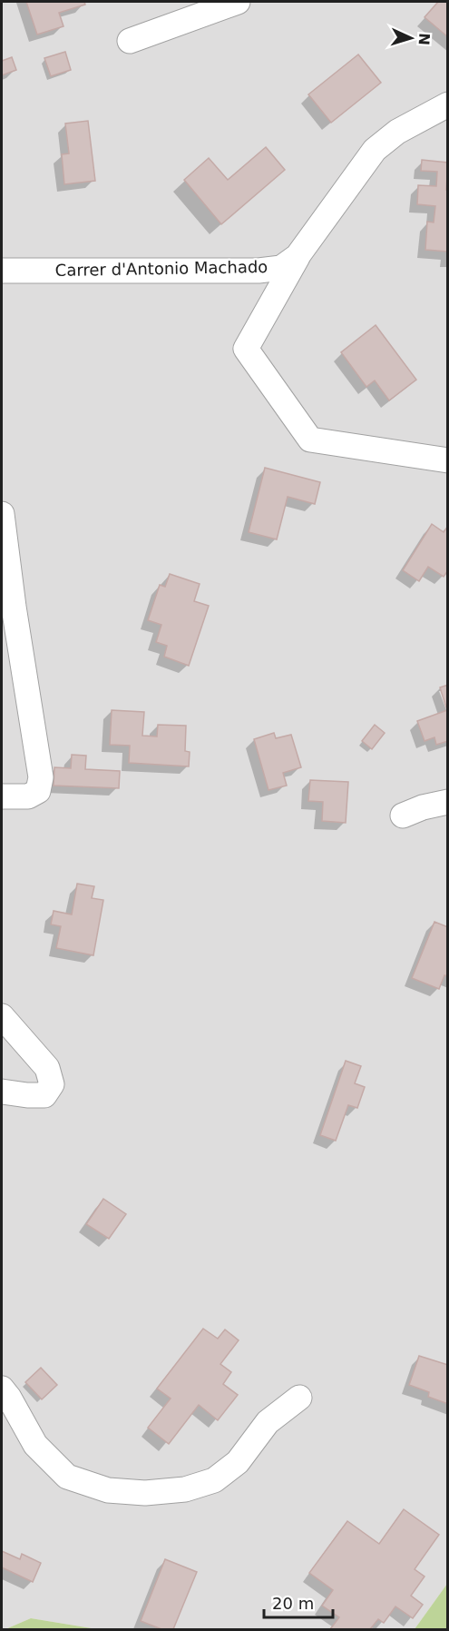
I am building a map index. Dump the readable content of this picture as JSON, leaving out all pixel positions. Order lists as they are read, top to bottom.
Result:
{
  "streets": {
    "street": ["Carrer d'Antonio Machado"]
  },
  "scale_bar": "20 m",
  "north": "right"
}
